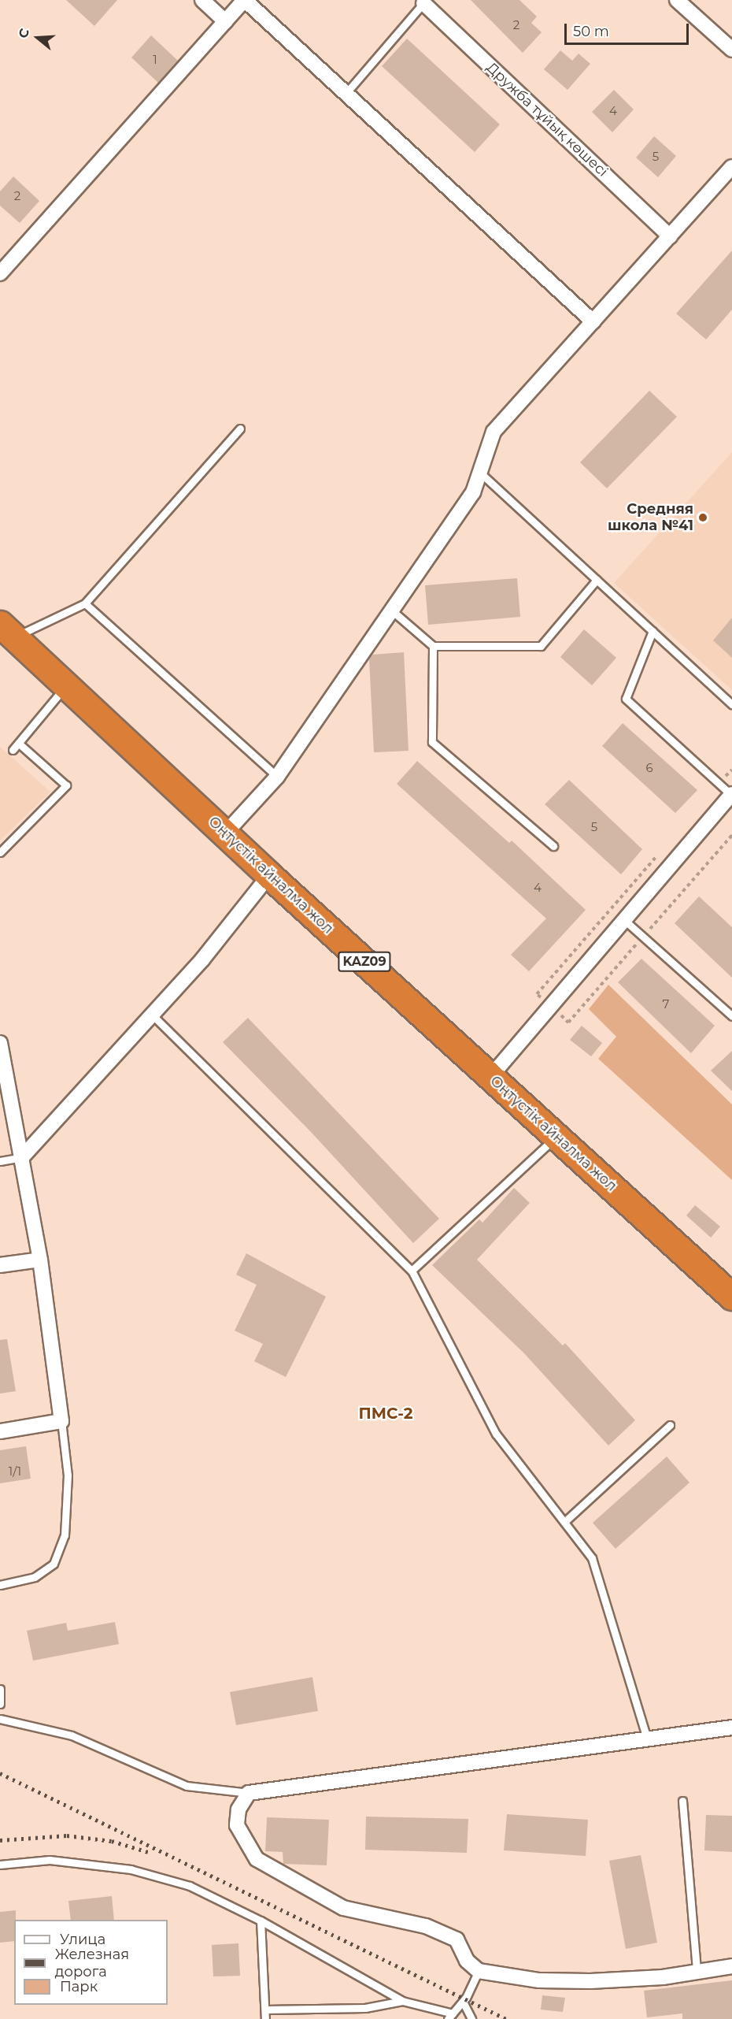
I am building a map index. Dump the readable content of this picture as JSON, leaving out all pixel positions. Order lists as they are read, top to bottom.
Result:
{
  "streets": {
    "highway": ["Оңтүстік айналма жол", "KAZ09"],
    "street": ["Дружба тұйық көшесі"]
  },
  "districts": ["ПМС-2"],
  "places": ["Средняя школа №41"],
  "house_numbers": [
    "2",
    "1",
    "4",
    "5",
    "2",
    "6",
    "5",
    "4",
    "7",
    "1/1"
  ],
  "legend": ["Улица", "Железная дорога", "Парк"],
  "scale_bar": "50 m",
  "north": "left"
}
